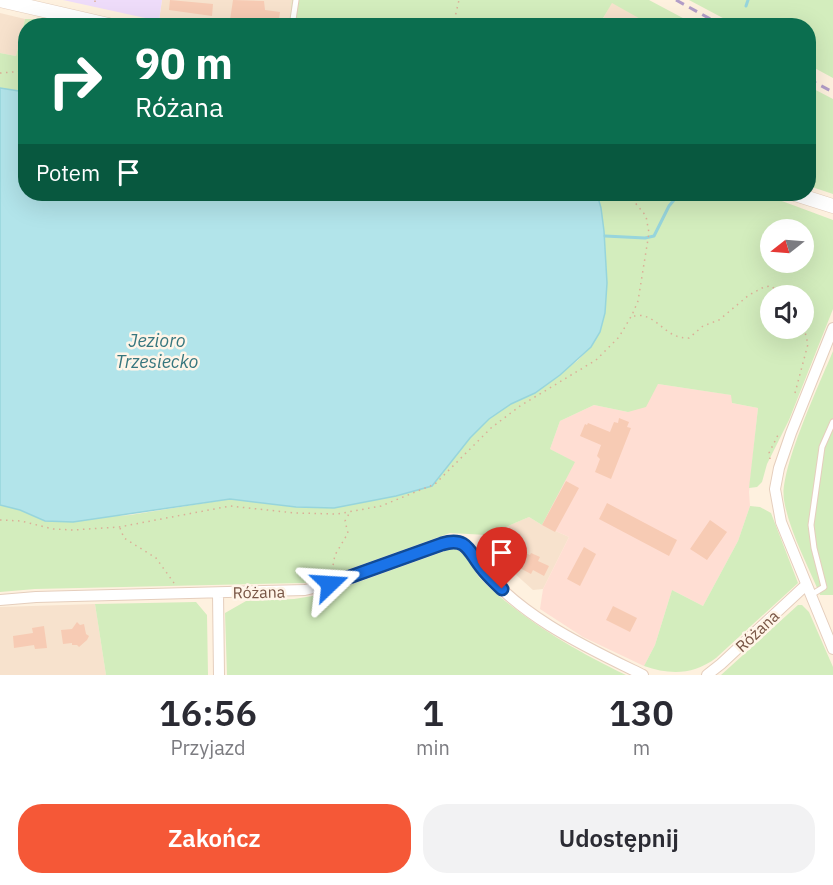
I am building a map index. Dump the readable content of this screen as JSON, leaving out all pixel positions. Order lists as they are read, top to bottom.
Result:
{
  "streets": {
    "street": ["Różana"]
  },
  "water": ["Jezioro Trzesiecko"],
  "north": "left",
  "page": {
    "turn": ["90 m", "Różana"],
    "then": "Potem",
    "eta": [
      "16:56",
      "Przyjazd",
      "1",
      "min",
      "130",
      "m"
    ],
    "buttons": ["Zakończ", "Udostępnij"]
  }
}
